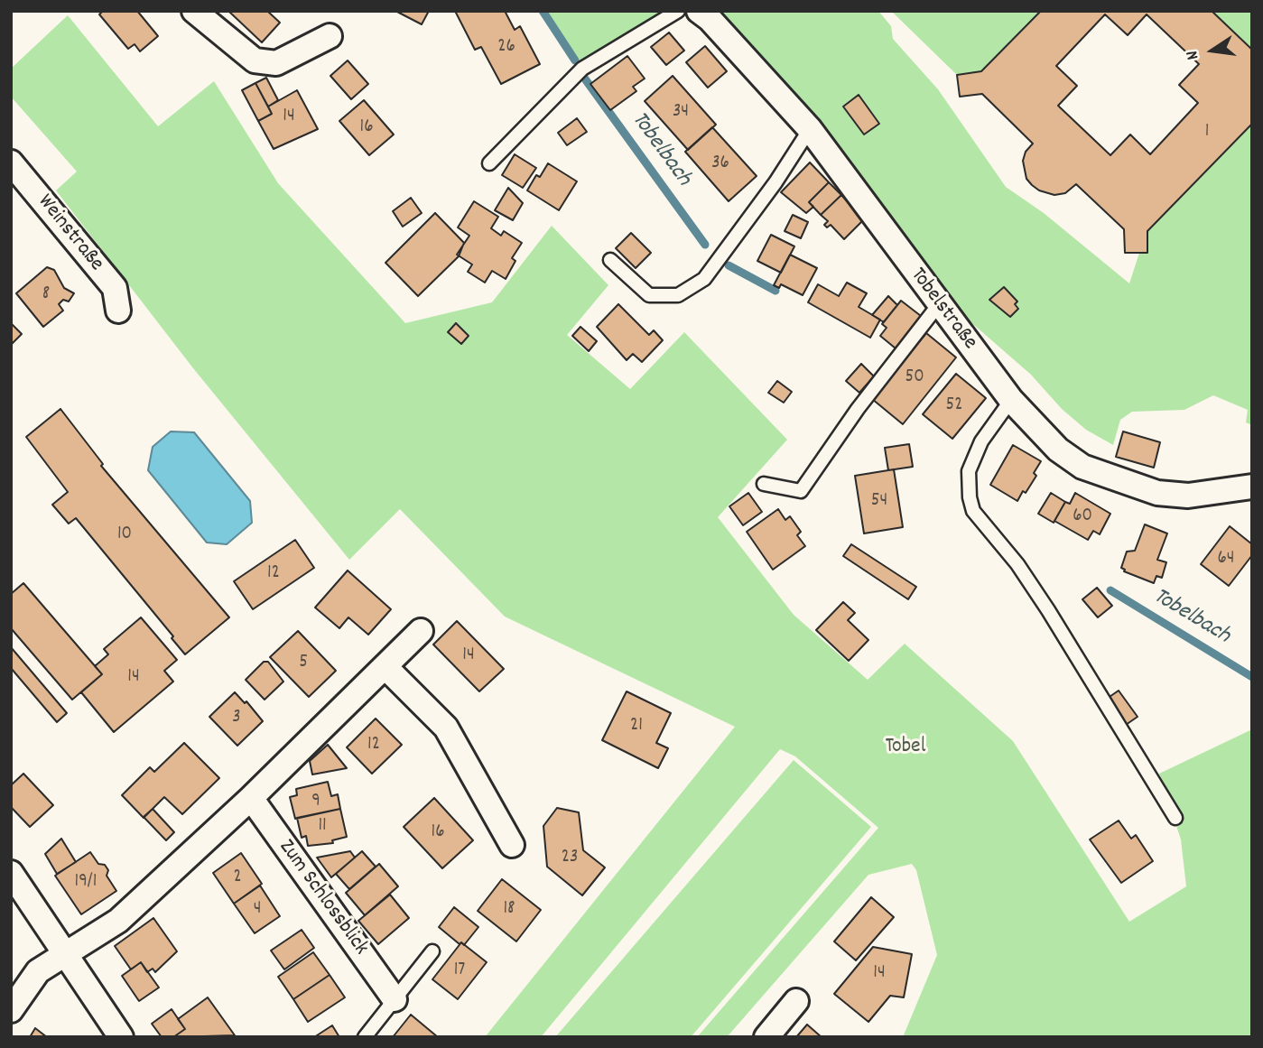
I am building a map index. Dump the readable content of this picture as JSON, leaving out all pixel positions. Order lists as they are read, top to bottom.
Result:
{
  "streets": {
    "street": ["Weinstraße", "Tobelstraße", "Zum Schlossblick"]
  },
  "water": ["Tobelbach"],
  "parks": ["Tobel"],
  "house_numbers": [
    "26",
    "34",
    "14",
    "16",
    "1",
    "36",
    "8",
    "50",
    "52",
    "54",
    "60",
    "10",
    "64",
    "12",
    "14",
    "5",
    "14",
    "3",
    "21",
    "12",
    "9",
    "11",
    "16",
    "23",
    "2",
    "19/1",
    "4",
    "18",
    "17",
    "14"
  ],
  "north": "left"
}
